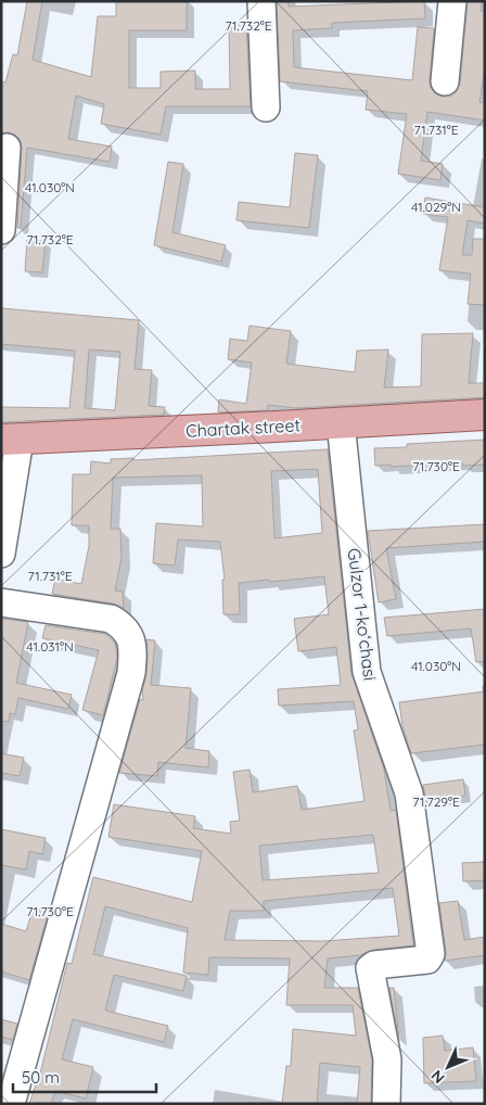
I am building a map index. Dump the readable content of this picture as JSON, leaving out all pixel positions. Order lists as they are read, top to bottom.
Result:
{
  "streets": {
    "main road": ["Chartak street"],
    "street": ["Gulzor 1-koʻchasi"]
  },
  "crossings": [
    ["Chartak street", "Gulzor 1-koʻchasi"]
  ],
  "scale_bar": "50 m",
  "north": "bottom left",
  "coordinates": [
    "71.732°E",
    "71.731°E",
    "41.030°N",
    "41.029°N",
    "71.730°E",
    "41.031°N",
    "71.729°E"
  ]
}
